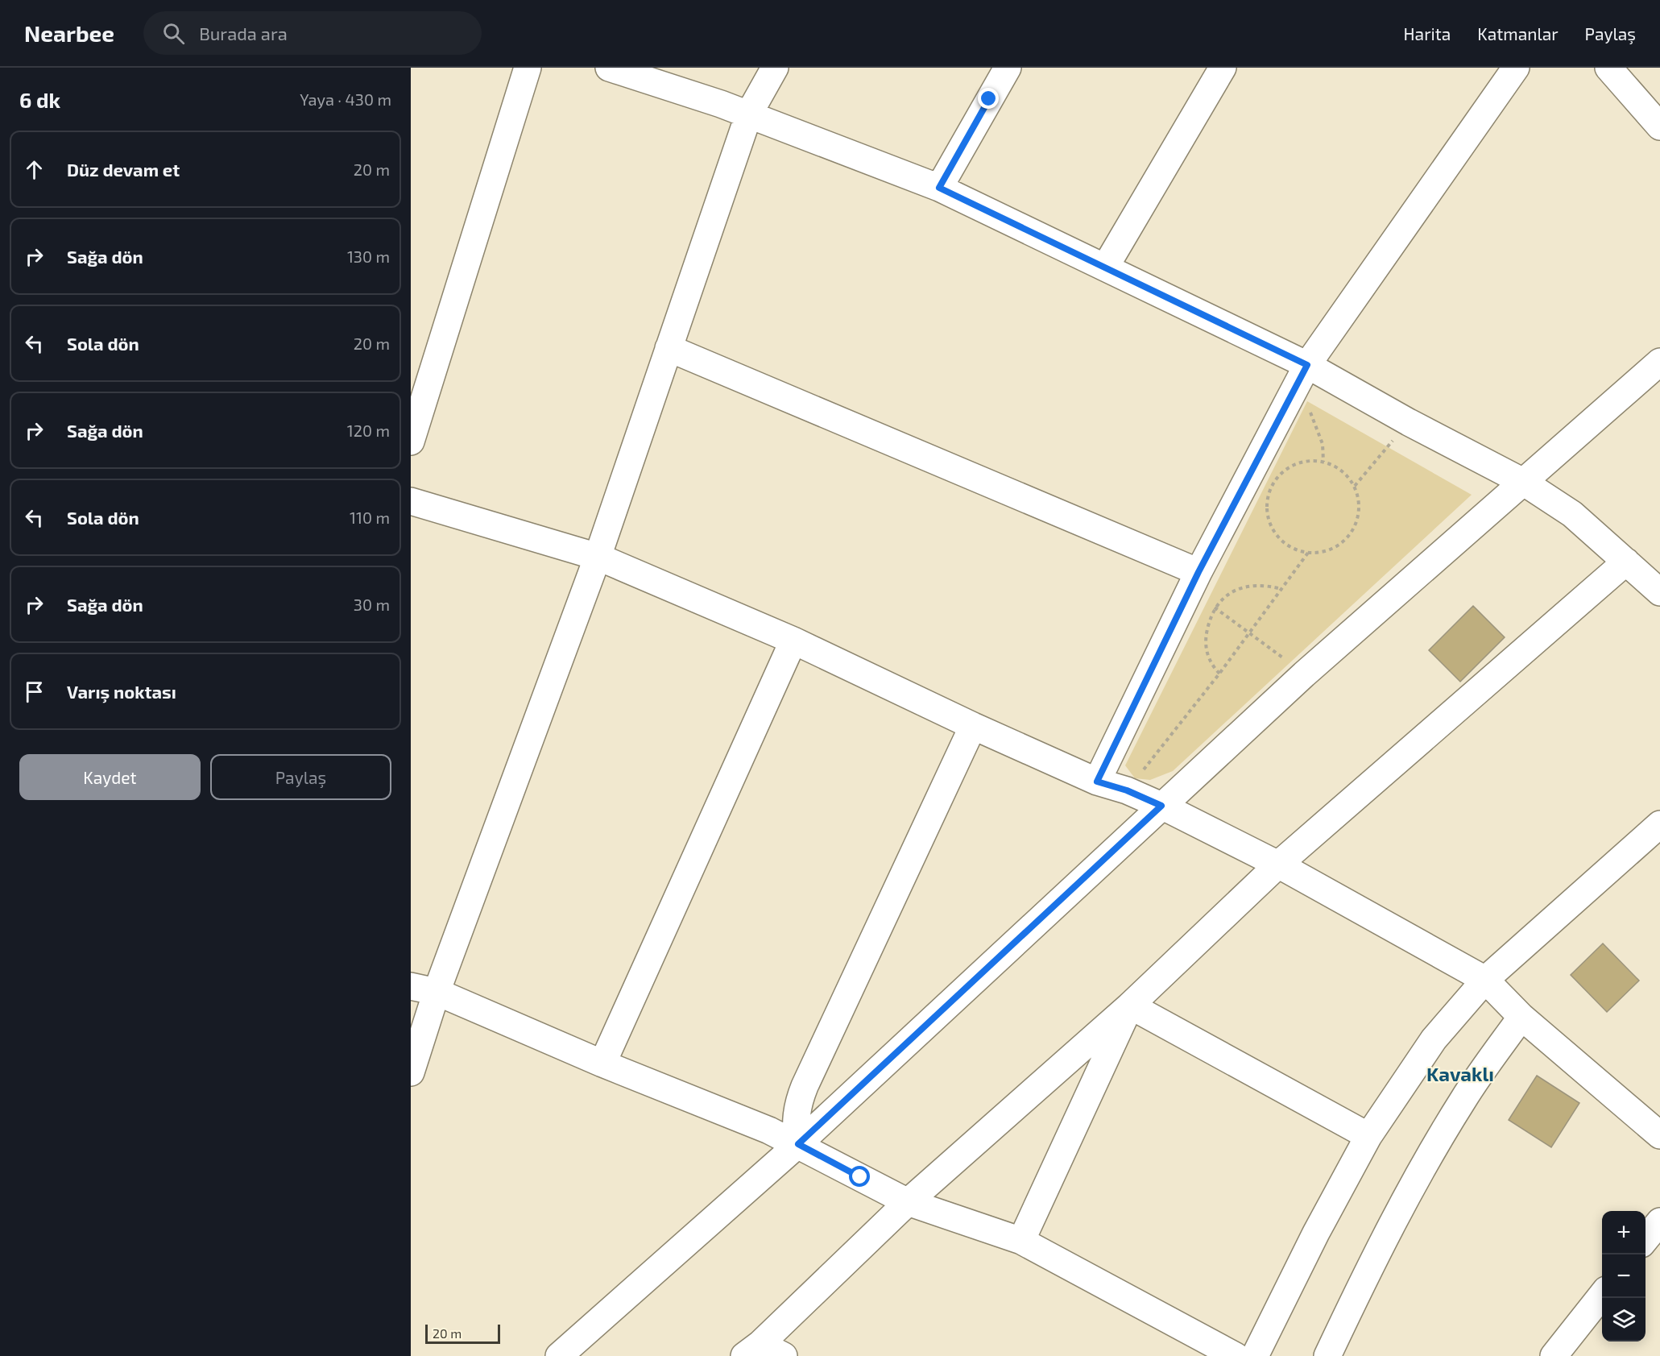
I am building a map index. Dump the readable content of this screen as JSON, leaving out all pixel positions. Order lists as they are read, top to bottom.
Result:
{
  "districts": ["Kavaklı"],
  "scale_bar": "20 m",
  "page": {
    "header": "Nearbee",
    "search": "Burada ara",
    "nav": ["Harita", "Katmanlar", "Paylaş"],
    "heading": ["6 dk", "Yaya · 430 m"],
    "list": [
      ["Düz devam et", "20 m"],
      ["Sağa dön", "130 m"],
      ["Sola dön", "20 m"],
      ["Sağa dön", "120 m"],
      ["Sola dön", "110 m"],
      ["Sağa dön", "30 m"],
      "Varış noktası"
    ],
    "buttons": ["Kaydet", "Paylaş"],
    "map_buttons": ["+", "−"],
    "scale": "20 m"
  }
}
